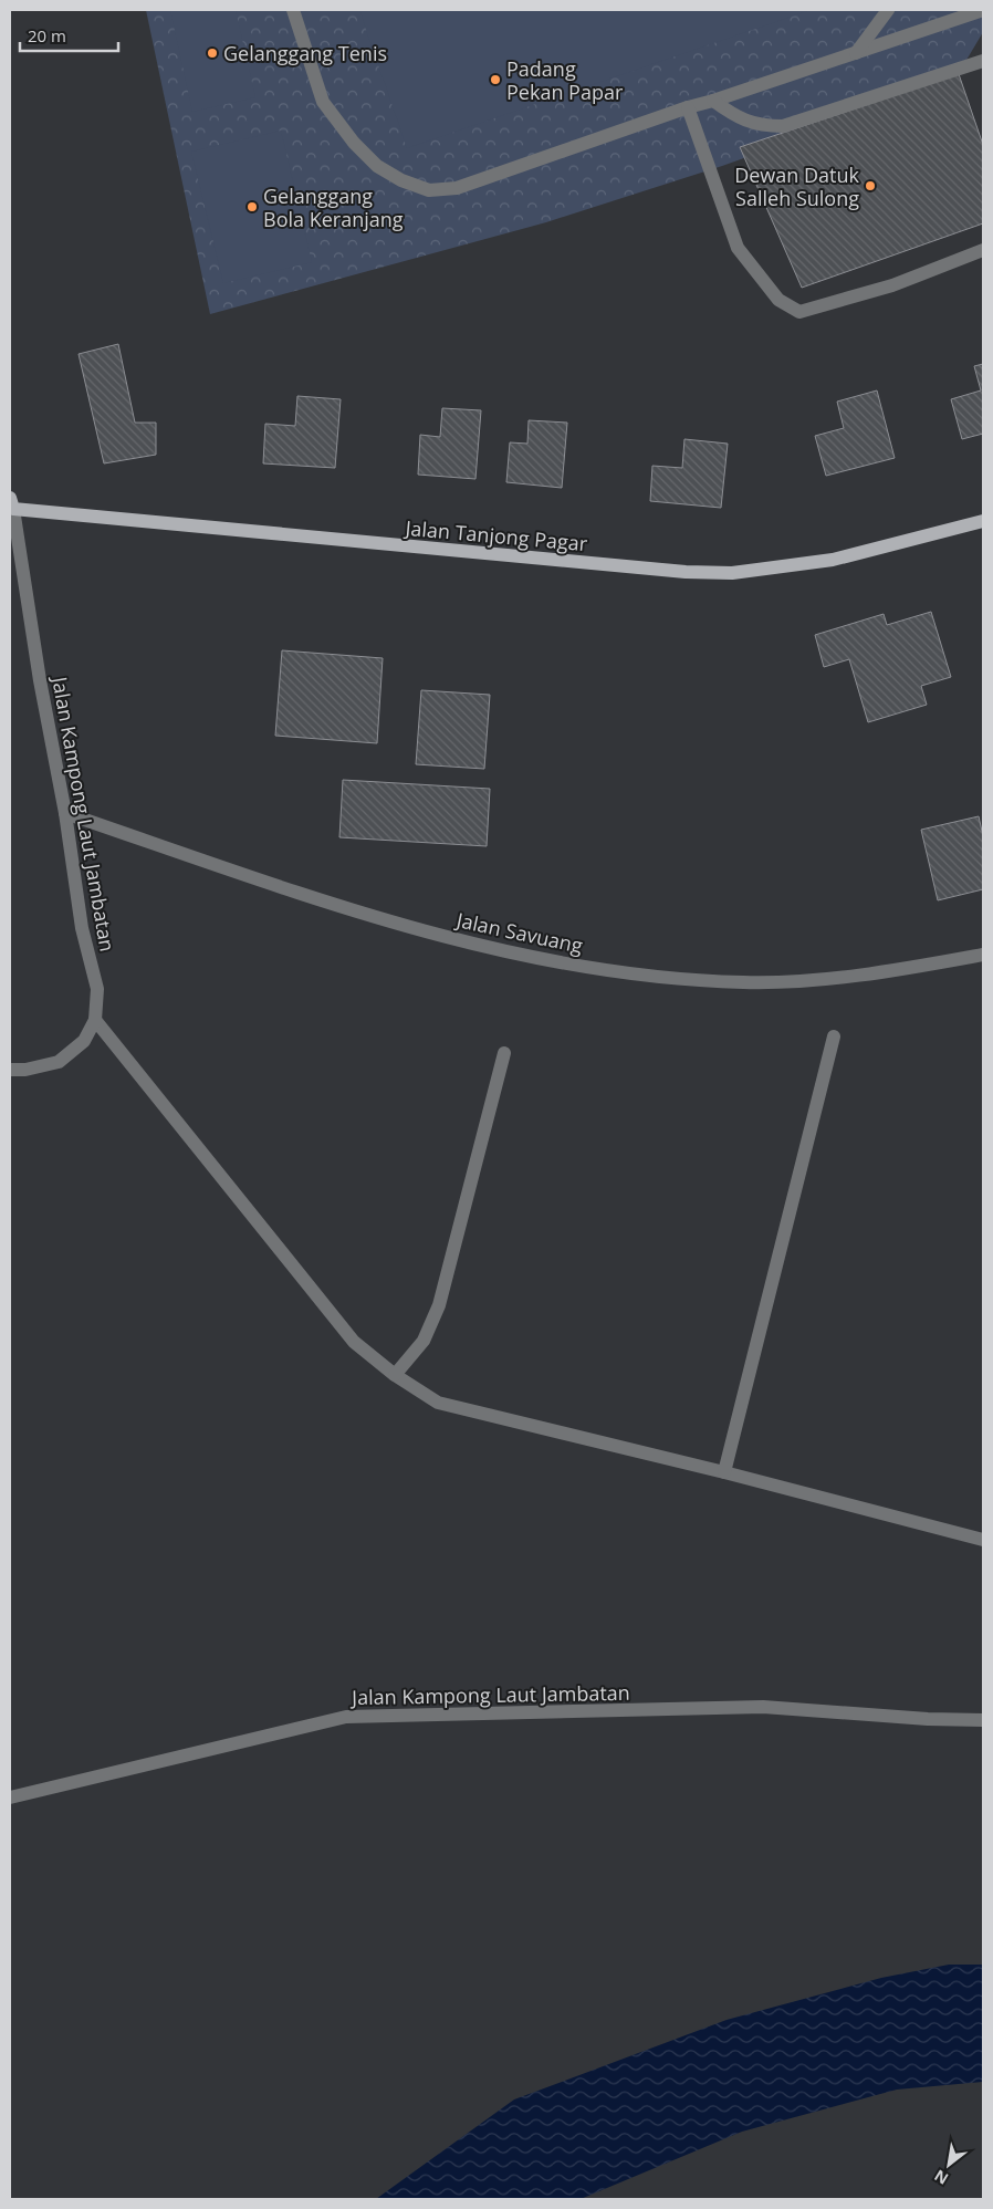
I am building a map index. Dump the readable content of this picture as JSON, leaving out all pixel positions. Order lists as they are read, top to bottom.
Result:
{
  "streets": {
    "main road": ["Jalan Tanjong Pagar"],
    "street": ["Jalan Kampong Laut Jambatan", "Jalan Savuang"]
  },
  "crossings": [
    ["Jalan Tanjong Pagar", "Jalan Kampong Laut Jambatan"],
    ["Jalan Kampong Laut Jambatan", "Jalan Savuang"]
  ],
  "places": [
    "Gelanggang Tenis",
    "Padang Pekan Papar",
    "Dewan Datuk Salleh Sulong",
    "Gelanggang Bola Keranjang"
  ],
  "scale_bar": "20 m",
  "north": "bottom left"
}
